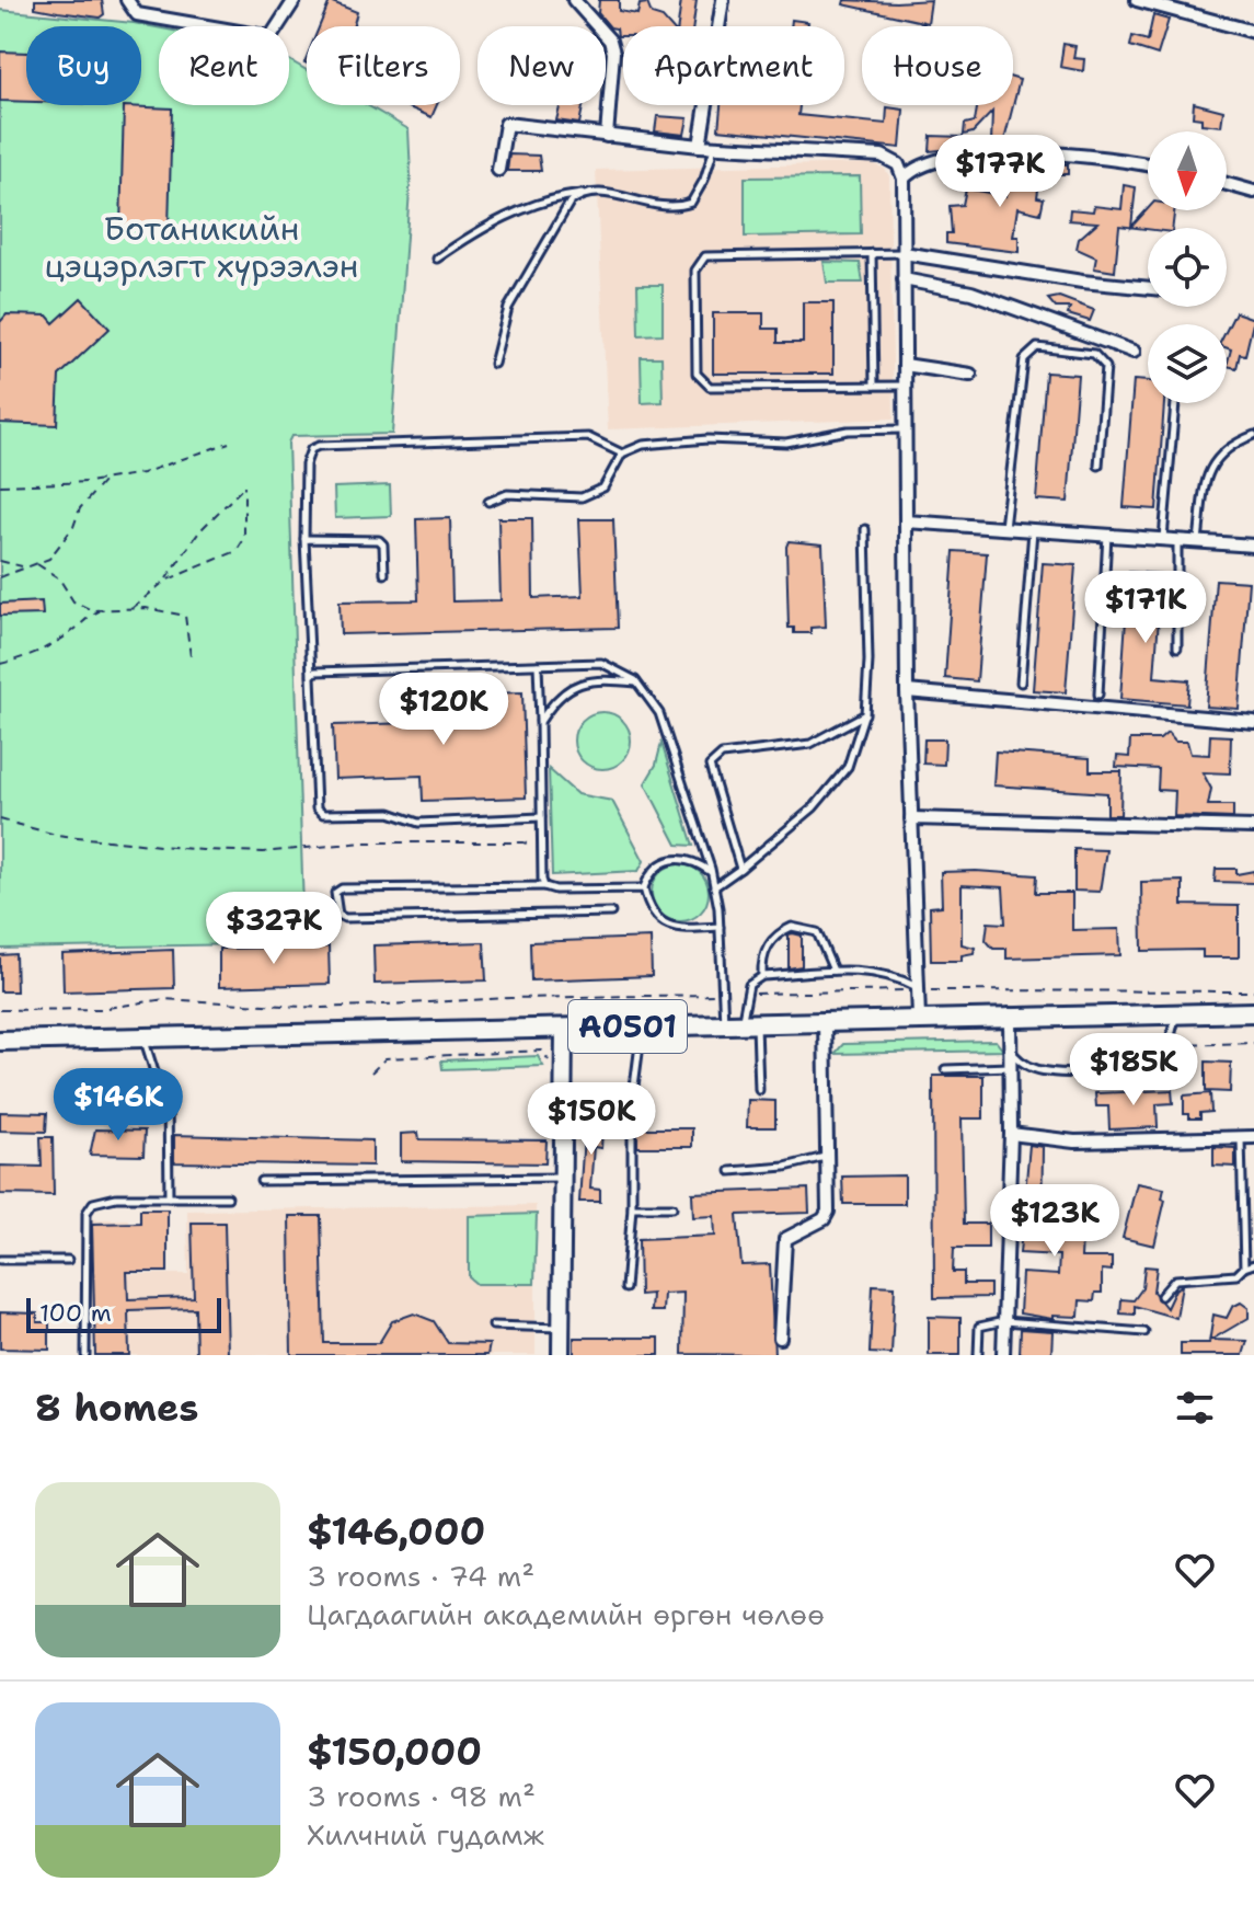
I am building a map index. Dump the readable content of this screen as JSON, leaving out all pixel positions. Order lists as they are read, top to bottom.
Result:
{
  "streets": {
    "highway": ["A0501"]
  },
  "parks": ["Ботаникийн цэцэрлэгт хүрээлэн"],
  "scale_bar": "100 m",
  "north": "bottom",
  "page": {
    "chip": [
      "Buy",
      "Rent",
      "Filters",
      "New",
      "Apartment",
      "House"
    ],
    "price": [
      "$177K",
      "$171K",
      "$120K",
      "$327K",
      "$185K",
      "$146K",
      "$150K",
      "$123K"
    ],
    "scale": "100 m",
    "heading": "8 homes",
    "list": [
      {
        "name": "$146,000",
        "note": "3 rooms · 74 m² · Цагдаагийн академийн өргөн чөлөө"
      },
      {
        "name": "$150,000",
        "note": "3 rooms · 98 m² · Хилчний гудамж"
      }
    ]
  }
}
